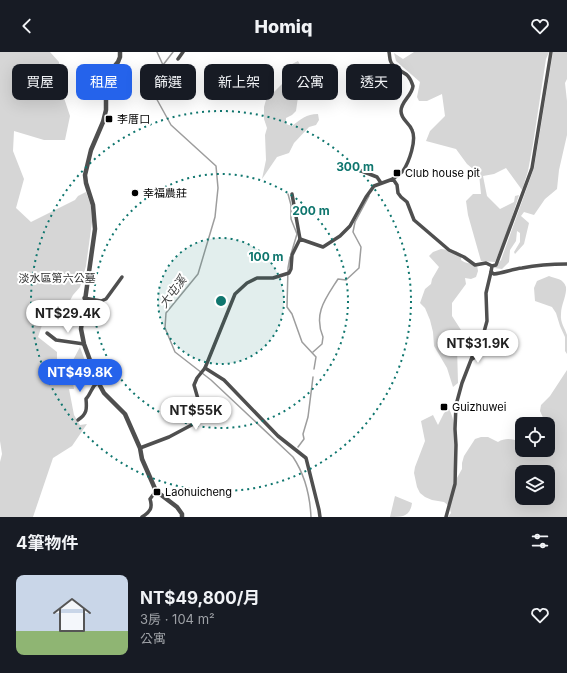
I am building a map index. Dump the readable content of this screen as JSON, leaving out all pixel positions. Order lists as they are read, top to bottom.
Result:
{
  "water": ["大屯溪"],
  "parks": ["淡水區第六公墓"],
  "places": {
    "transit": [
      "李厝口",
      "Club house pit",
      "Guizhuwei",
      "Laohuicheng"
    ],
    "other": ["幸福農莊"]
  },
  "page": {
    "header": "Homiq",
    "chip": [
      "買屋",
      "租屋",
      "篩選",
      "新上架",
      "公寓",
      "透天"
    ],
    "price": [
      "NT$29.4K",
      "NT$31.9K",
      "NT$49.8K",
      "NT$55K"
    ],
    "heading": "4筆物件",
    "list": [
      {
        "name": "NT$49,800/月",
        "note": "3房 · 104 m² · 公寓"
      }
    ]
  },
  "rings": ["300 m", "200 m", "100 m"]
}
